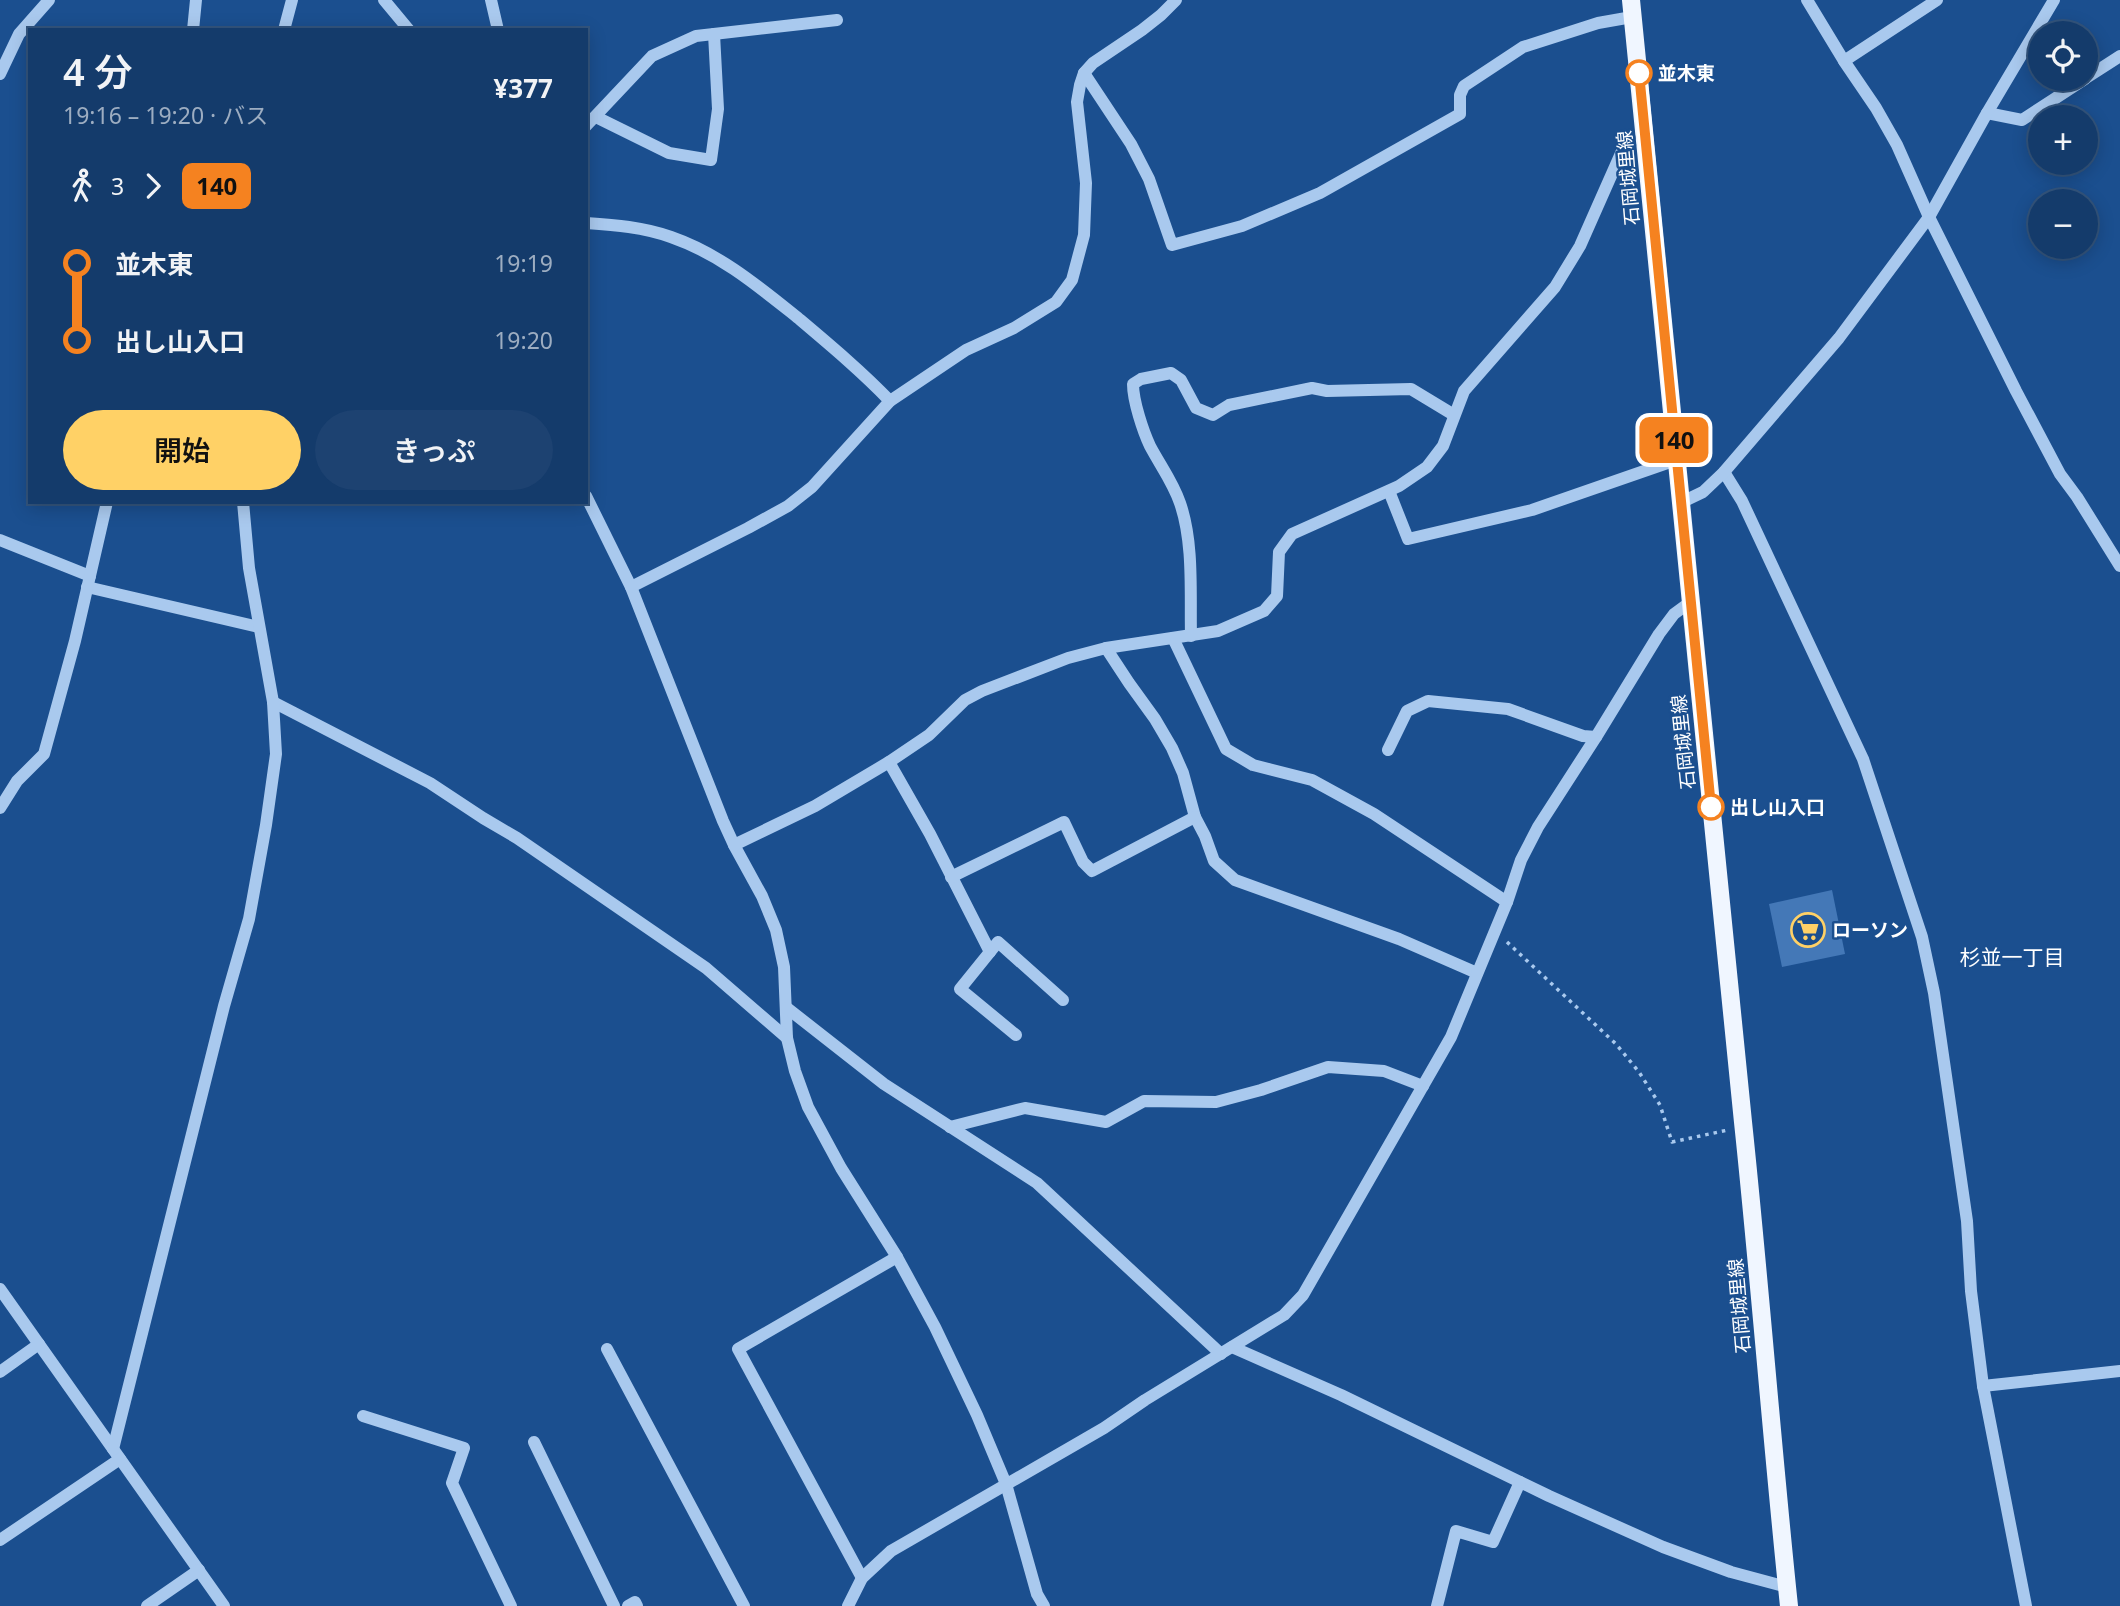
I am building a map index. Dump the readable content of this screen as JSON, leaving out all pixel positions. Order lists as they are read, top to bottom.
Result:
{
  "streets": {
    "main road": ["石岡城里線"]
  },
  "districts": ["杉並一丁目"],
  "places": {
    "other": ["並木東", "出し山入口"],
    "supermarket": ["ローソン"]
  },
  "lines": ["bus line 140"],
  "page": {
    "on_map": "140",
    "map_buttons": ["+", "−"],
    "heading": ["4 分", "19:16 – 19:20 · バス", "¥377"],
    "legs": ["3", "140"],
    "list": [
      {
        "name": "並木東",
        "value": "19:19"
      },
      {
        "name": "出し山入口",
        "value": "19:20"
      }
    ],
    "buttons": ["開始", "きっぷ"]
  }
}
